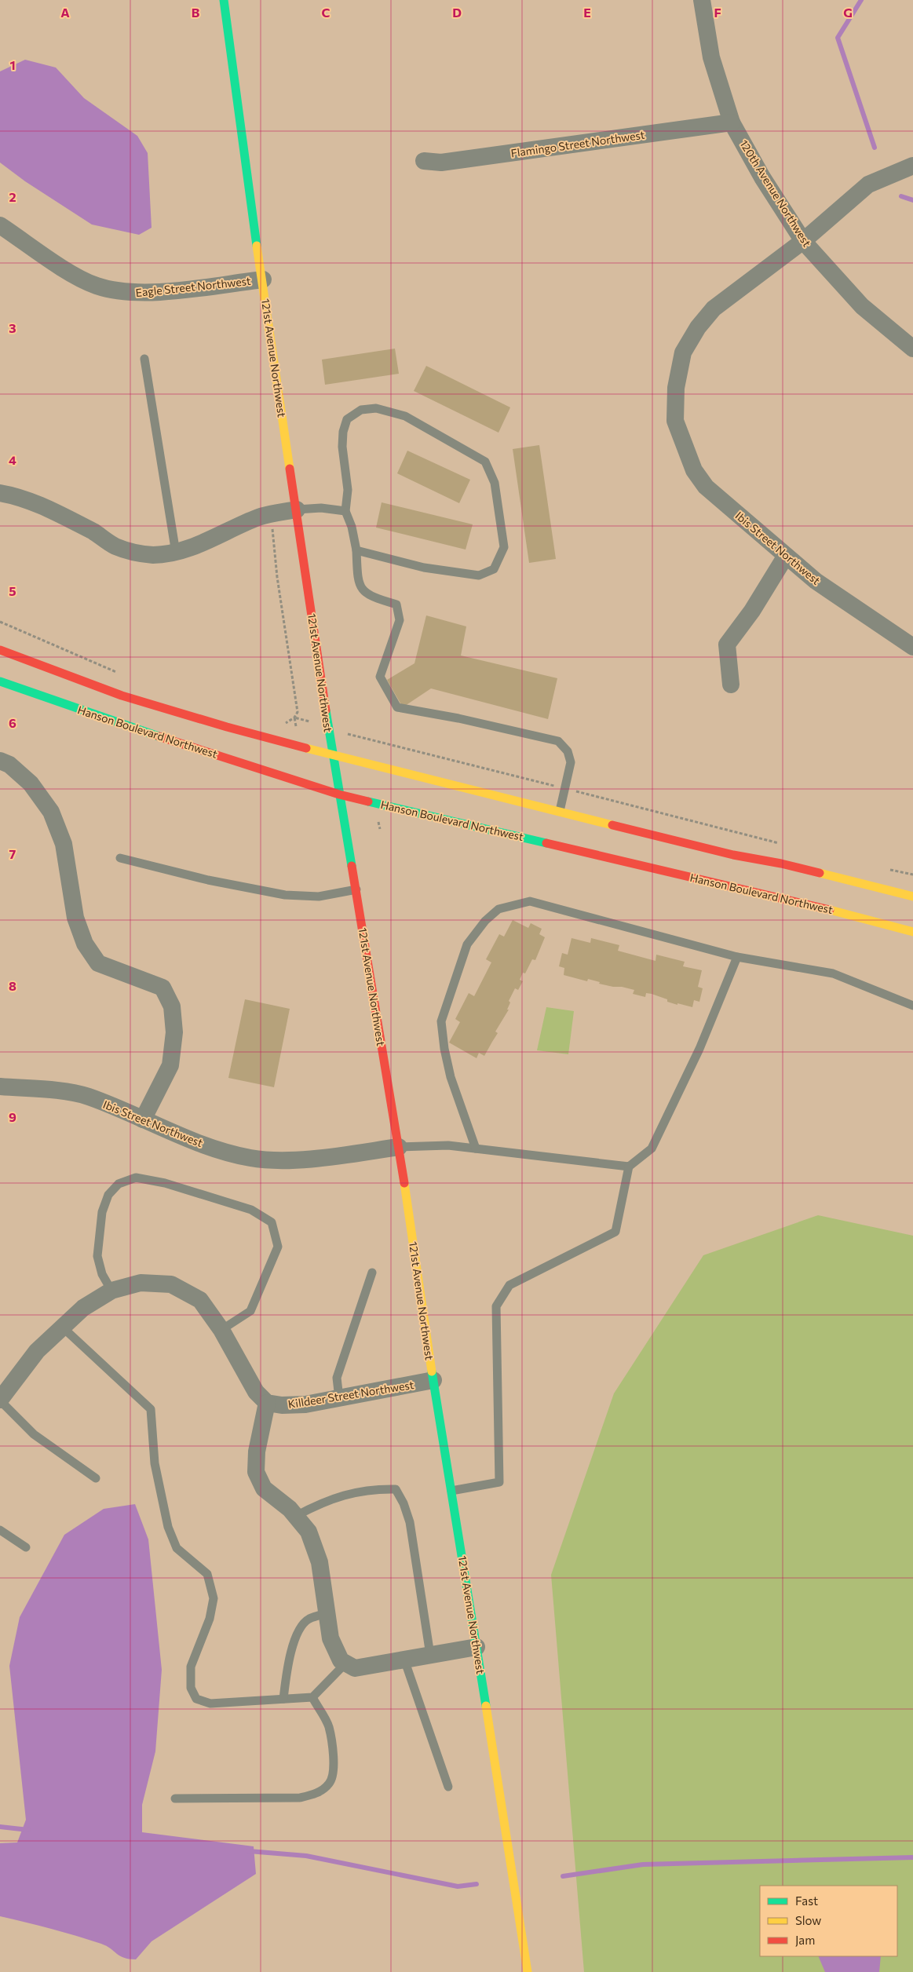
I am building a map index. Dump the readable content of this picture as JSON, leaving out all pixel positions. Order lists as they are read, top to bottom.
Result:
{
  "streets": {
    "street": [
      "Flamingo Street Northwest",
      "120th Avenue Northwest",
      "Eagle Street Northwest",
      "121st Avenue Northwest",
      "Ibis Street Northwest",
      "Hanson Boulevard Northwest",
      "Killdeer Street Northwest"
    ]
  },
  "crossings": [
    ["Flamingo Street Northwest", "120th Avenue Northwest"],
    ["120th Avenue Northwest", "Ibis Street Northwest"],
    ["Eagle Street Northwest", "121st Avenue Northwest"],
    ["121st Avenue Northwest", "Ibis Street Northwest"],
    ["121st Avenue Northwest", "Hanson Boulevard Northwest"],
    ["121st Avenue Northwest", "Killdeer Street Northwest"]
  ],
  "legend": ["Fast", "Slow", "Jam"],
  "grid": {
    "columns": [
      "A",
      "B",
      "C",
      "D",
      "E",
      "F",
      "G"
    ],
    "rows": [
      "1",
      "2",
      "3",
      "4",
      "5",
      "6",
      "7",
      "8",
      "9"
    ]
  }
}
